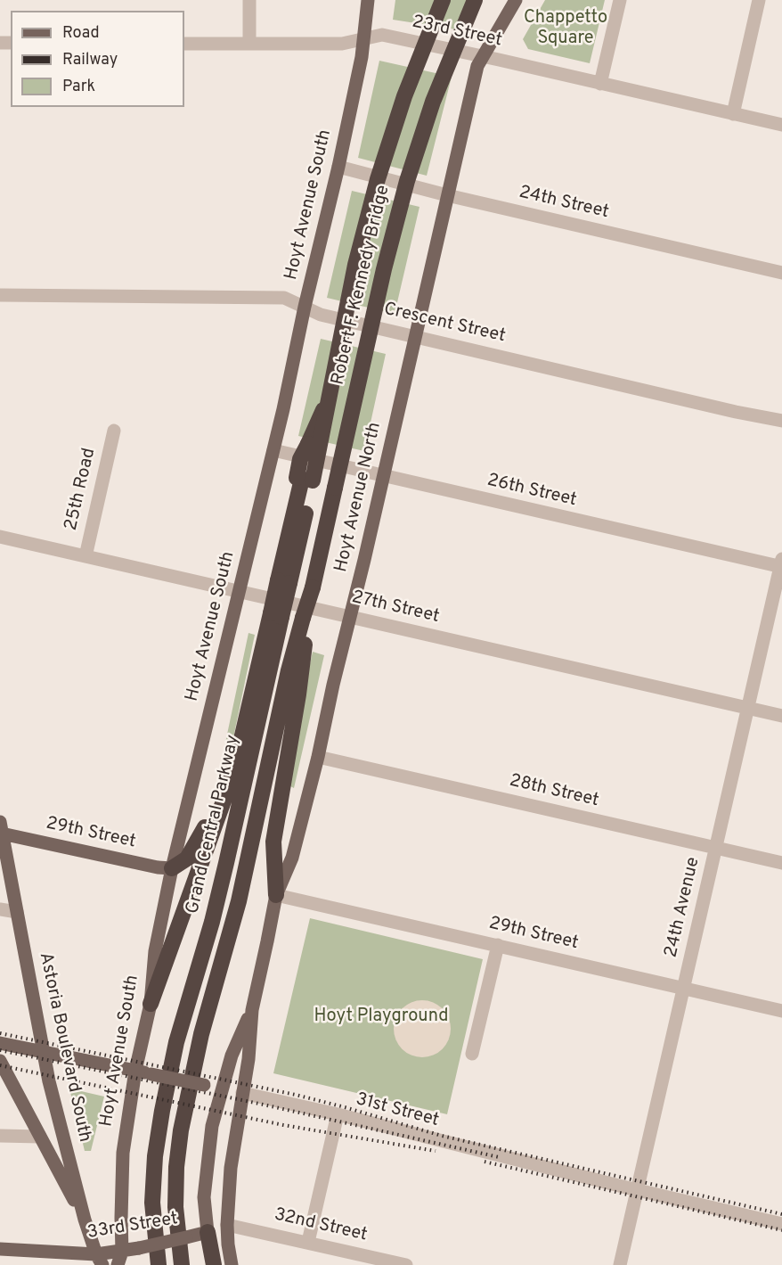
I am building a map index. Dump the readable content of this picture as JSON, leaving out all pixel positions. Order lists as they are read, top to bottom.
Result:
{
  "streets": {
    "highway": ["Robert F. Kennedy Bridge", "Grand Central Parkway"],
    "main road": [
      "Hoyt Avenue South",
      "Hoyt Avenue North",
      "29th Street",
      "Astoria Boulevard South",
      "31st Street",
      "33rd Street"
    ],
    "street": [
      "23rd Street",
      "24th Street",
      "Crescent Street",
      "25th Road",
      "26th Street",
      "27th Street",
      "28th Street",
      "24th Avenue",
      "32nd Street"
    ]
  },
  "crossings": [
    ["23rd Street", "Hoyt Avenue South"],
    ["23rd Street", "Hoyt Avenue North"],
    ["24th Street", "Hoyt Avenue South"],
    ["24th Street", "Hoyt Avenue North"],
    ["Hoyt Avenue South", "Crescent Street"],
    ["Hoyt Avenue South", "26th Street"],
    ["Hoyt Avenue South", "27th Street"],
    ["Hoyt Avenue South", "29th Street"],
    ["Hoyt Avenue South", "31st Street"],
    ["Hoyt Avenue South", "33rd Street"],
    ["Robert F. Kennedy Bridge", "Grand Central Parkway"],
    ["Crescent Street", "Hoyt Avenue North"],
    ["25th Road", "27th Street"],
    ["26th Street", "Hoyt Avenue North"],
    ["26th Street", "24th Avenue"],
    ["Hoyt Avenue North", "27th Street"],
    ["Hoyt Avenue North", "28th Street"],
    ["Hoyt Avenue North", "29th Street"],
    ["Hoyt Avenue North", "31st Street"],
    ["Hoyt Avenue North", "32nd Street"],
    ["Hoyt Avenue North", "33rd Street"],
    ["27th Street", "24th Avenue"],
    ["28th Street", "24th Avenue"],
    ["29th Street", "24th Avenue"],
    ["29th Street", "Astoria Boulevard South"],
    ["24th Avenue", "31st Street"],
    ["Astoria Boulevard South", "31st Street"],
    ["Astoria Boulevard South", "33rd Street"]
  ],
  "parks": ["Chappetto Square", "Hoyt Playground"],
  "legend": ["Road", "Railway", "Park"]
}
